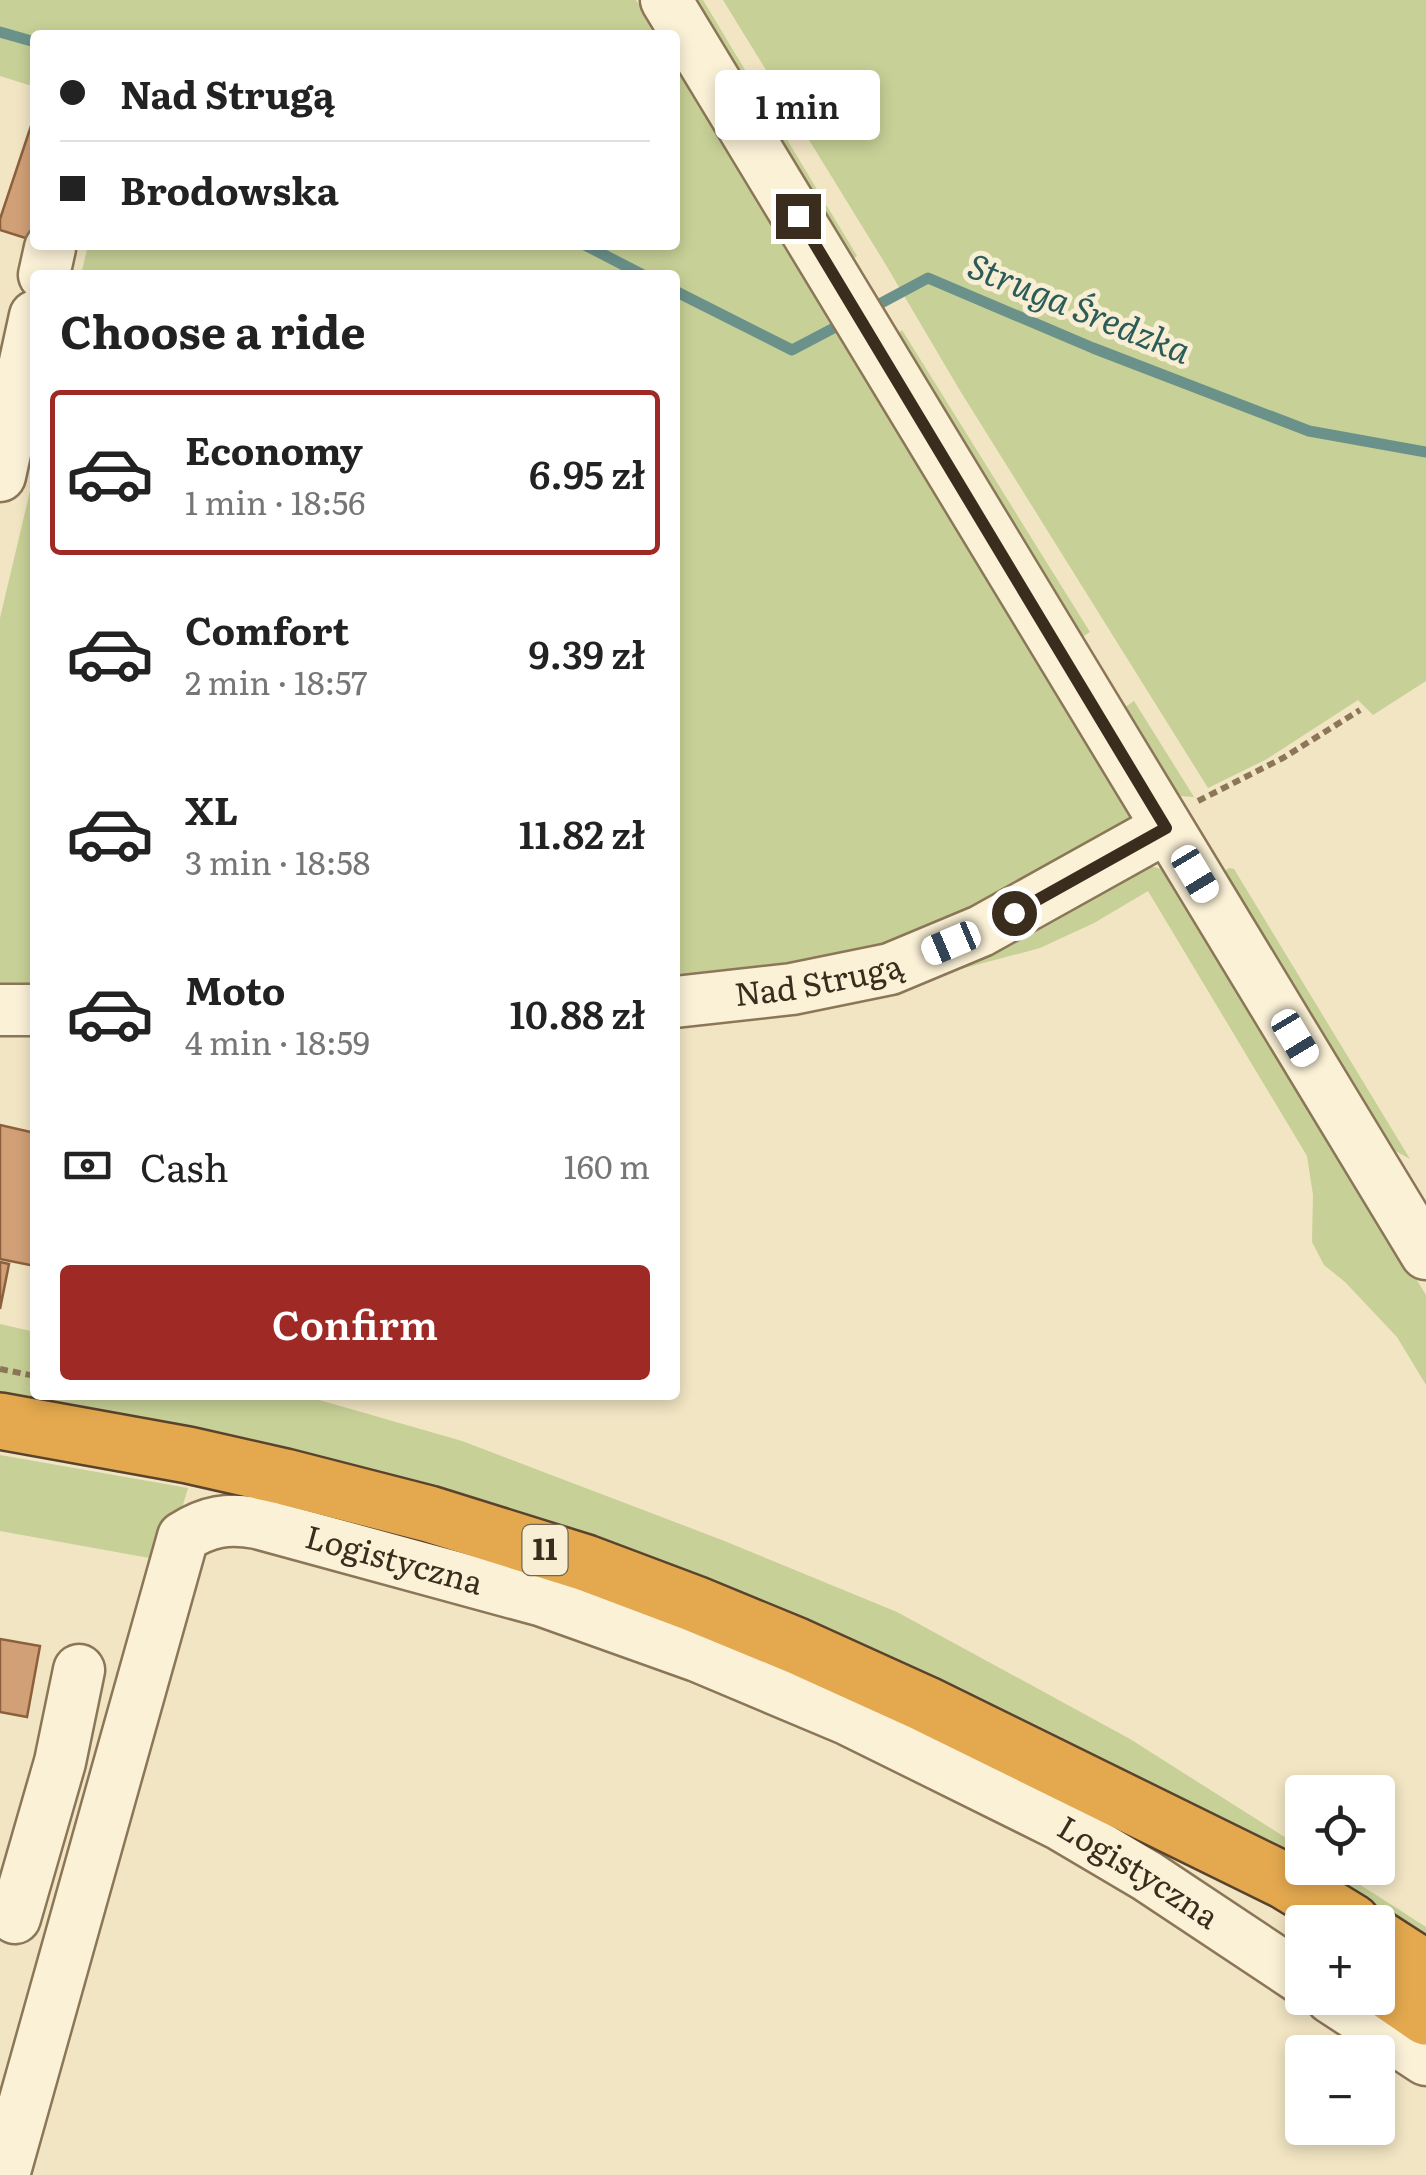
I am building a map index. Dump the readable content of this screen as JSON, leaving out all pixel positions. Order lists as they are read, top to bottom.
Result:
{
  "streets": {
    "highway": ["11"],
    "street": ["Nad Strugą", "Logistyczna"]
  },
  "water": ["Struga Średzka"],
  "page": {
    "banner": ["Nad Strugą", "Brodowska"],
    "bubble": "1 min",
    "heading": "Choose a ride",
    "list": [
      {
        "name": "Economy",
        "note": "1 min · 18:56",
        "value": "6.95 zł"
      },
      {
        "name": "Comfort",
        "note": "2 min · 18:57",
        "value": "9.39 zł"
      },
      {
        "name": "XL",
        "note": "3 min · 18:58",
        "value": "11.82 zł"
      },
      {
        "name": "Moto",
        "note": "4 min · 18:59",
        "value": "10.88 zł"
      }
    ],
    "pay": ["Cash", "160 m"],
    "buttons": "Confirm",
    "map_buttons": ["+", "−"]
  }
}
